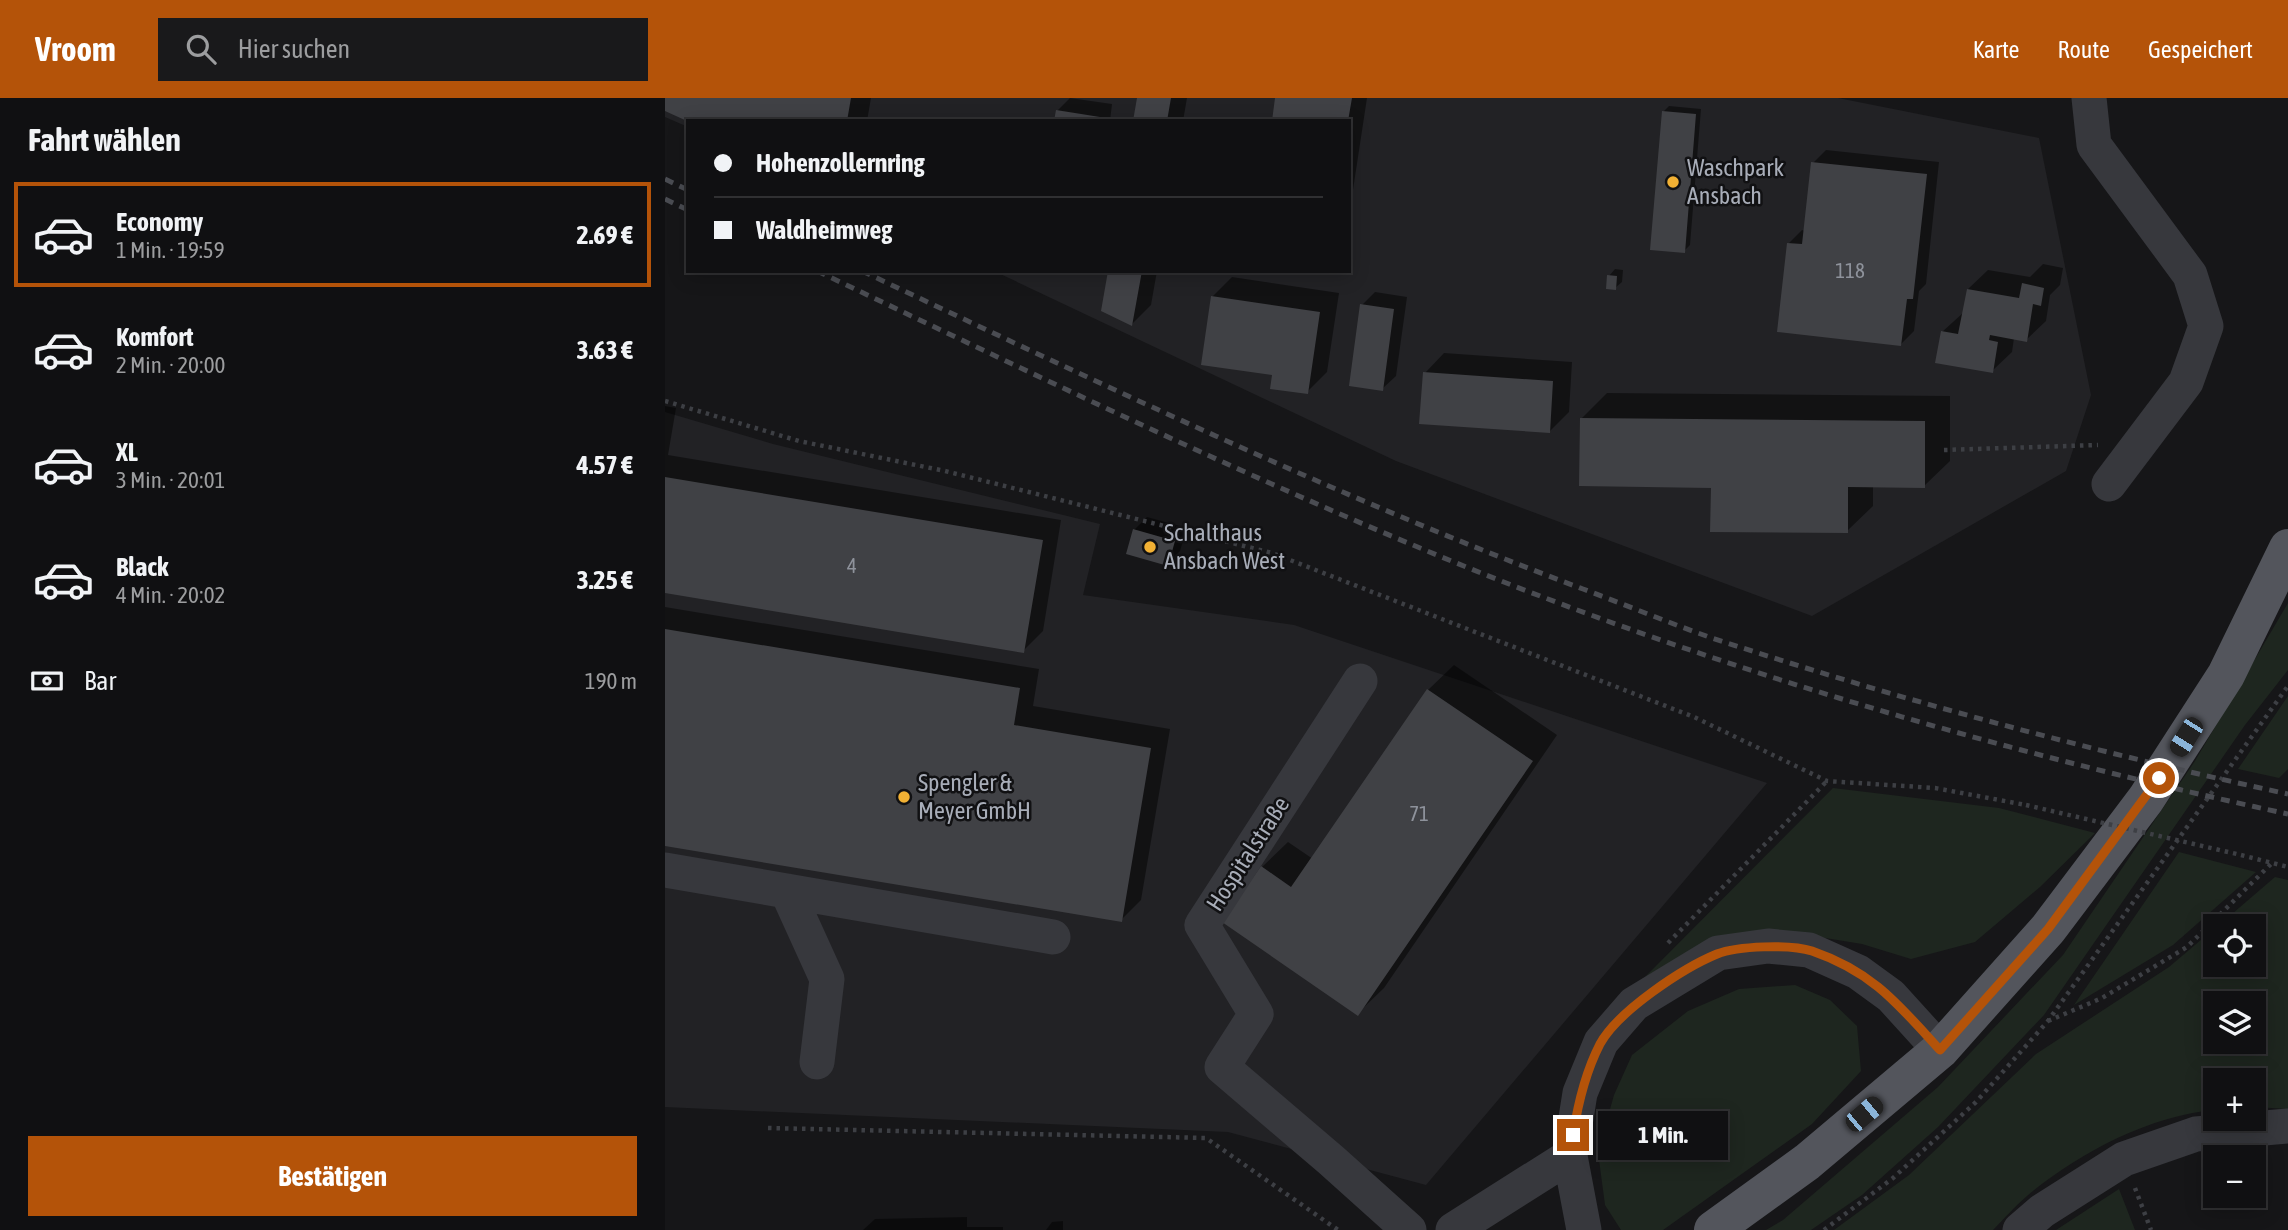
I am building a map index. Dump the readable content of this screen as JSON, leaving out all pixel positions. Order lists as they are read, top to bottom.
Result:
{
  "streets": {
    "street": ["Hospitalstraße"]
  },
  "places": ["Waschpark Ansbach", "Schalthaus Ansbach West", "Spengler & Meyer GmbH"],
  "house_numbers": ["118", "4", "71"],
  "page": {
    "header": "Vroom",
    "search": "Hier suchen",
    "nav": ["Karte", "Route", "Gespeichert"],
    "heading": "Fahrt wählen",
    "banner": ["Hohenzollernring", "Waldheimweg"],
    "list": [
      {
        "name": "Economy",
        "note": "1 Min. · 19:59",
        "value": "2.69 €"
      },
      {
        "name": "Komfort",
        "note": "2 Min. · 20:00",
        "value": "3.63 €"
      },
      {
        "name": "XL",
        "note": "3 Min. · 20:01",
        "value": "4.57 €"
      },
      {
        "name": "Black",
        "note": "4 Min. · 20:02",
        "value": "3.25 €"
      }
    ],
    "pay": ["Bar", "190 m"],
    "map_buttons": ["+", "−"],
    "bubble": "1 Min.",
    "buttons": "Bestätigen"
  }
}
